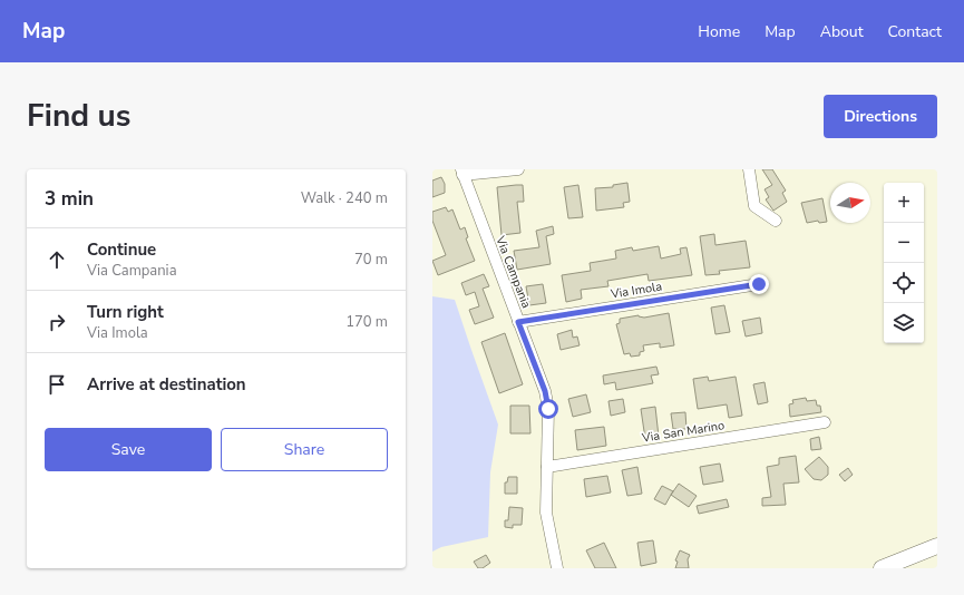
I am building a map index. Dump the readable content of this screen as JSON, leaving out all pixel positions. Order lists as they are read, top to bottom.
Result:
{
  "streets": {
    "street": ["Via Campania", "Via Imola", "Via San Marino"]
  },
  "crossings": [
    ["Via Campania", "Via Imola"],
    ["Via Campania", "Via San Marino"]
  ],
  "north": "right",
  "page": {
    "header": "Map",
    "nav": [
      "Home",
      "Map",
      "About",
      "Contact"
    ],
    "title": "Find us",
    "buttons": [
      "Directions",
      ["Save", "Share"]
    ],
    "heading": ["3 min", "Walk · 240 m"],
    "map_buttons": ["+", "−"],
    "list": [
      ["Continue", "Via Campania", "70 m"],
      ["Turn right", "Via Imola", "170 m"],
      "Arrive at destination"
    ]
  }
}
